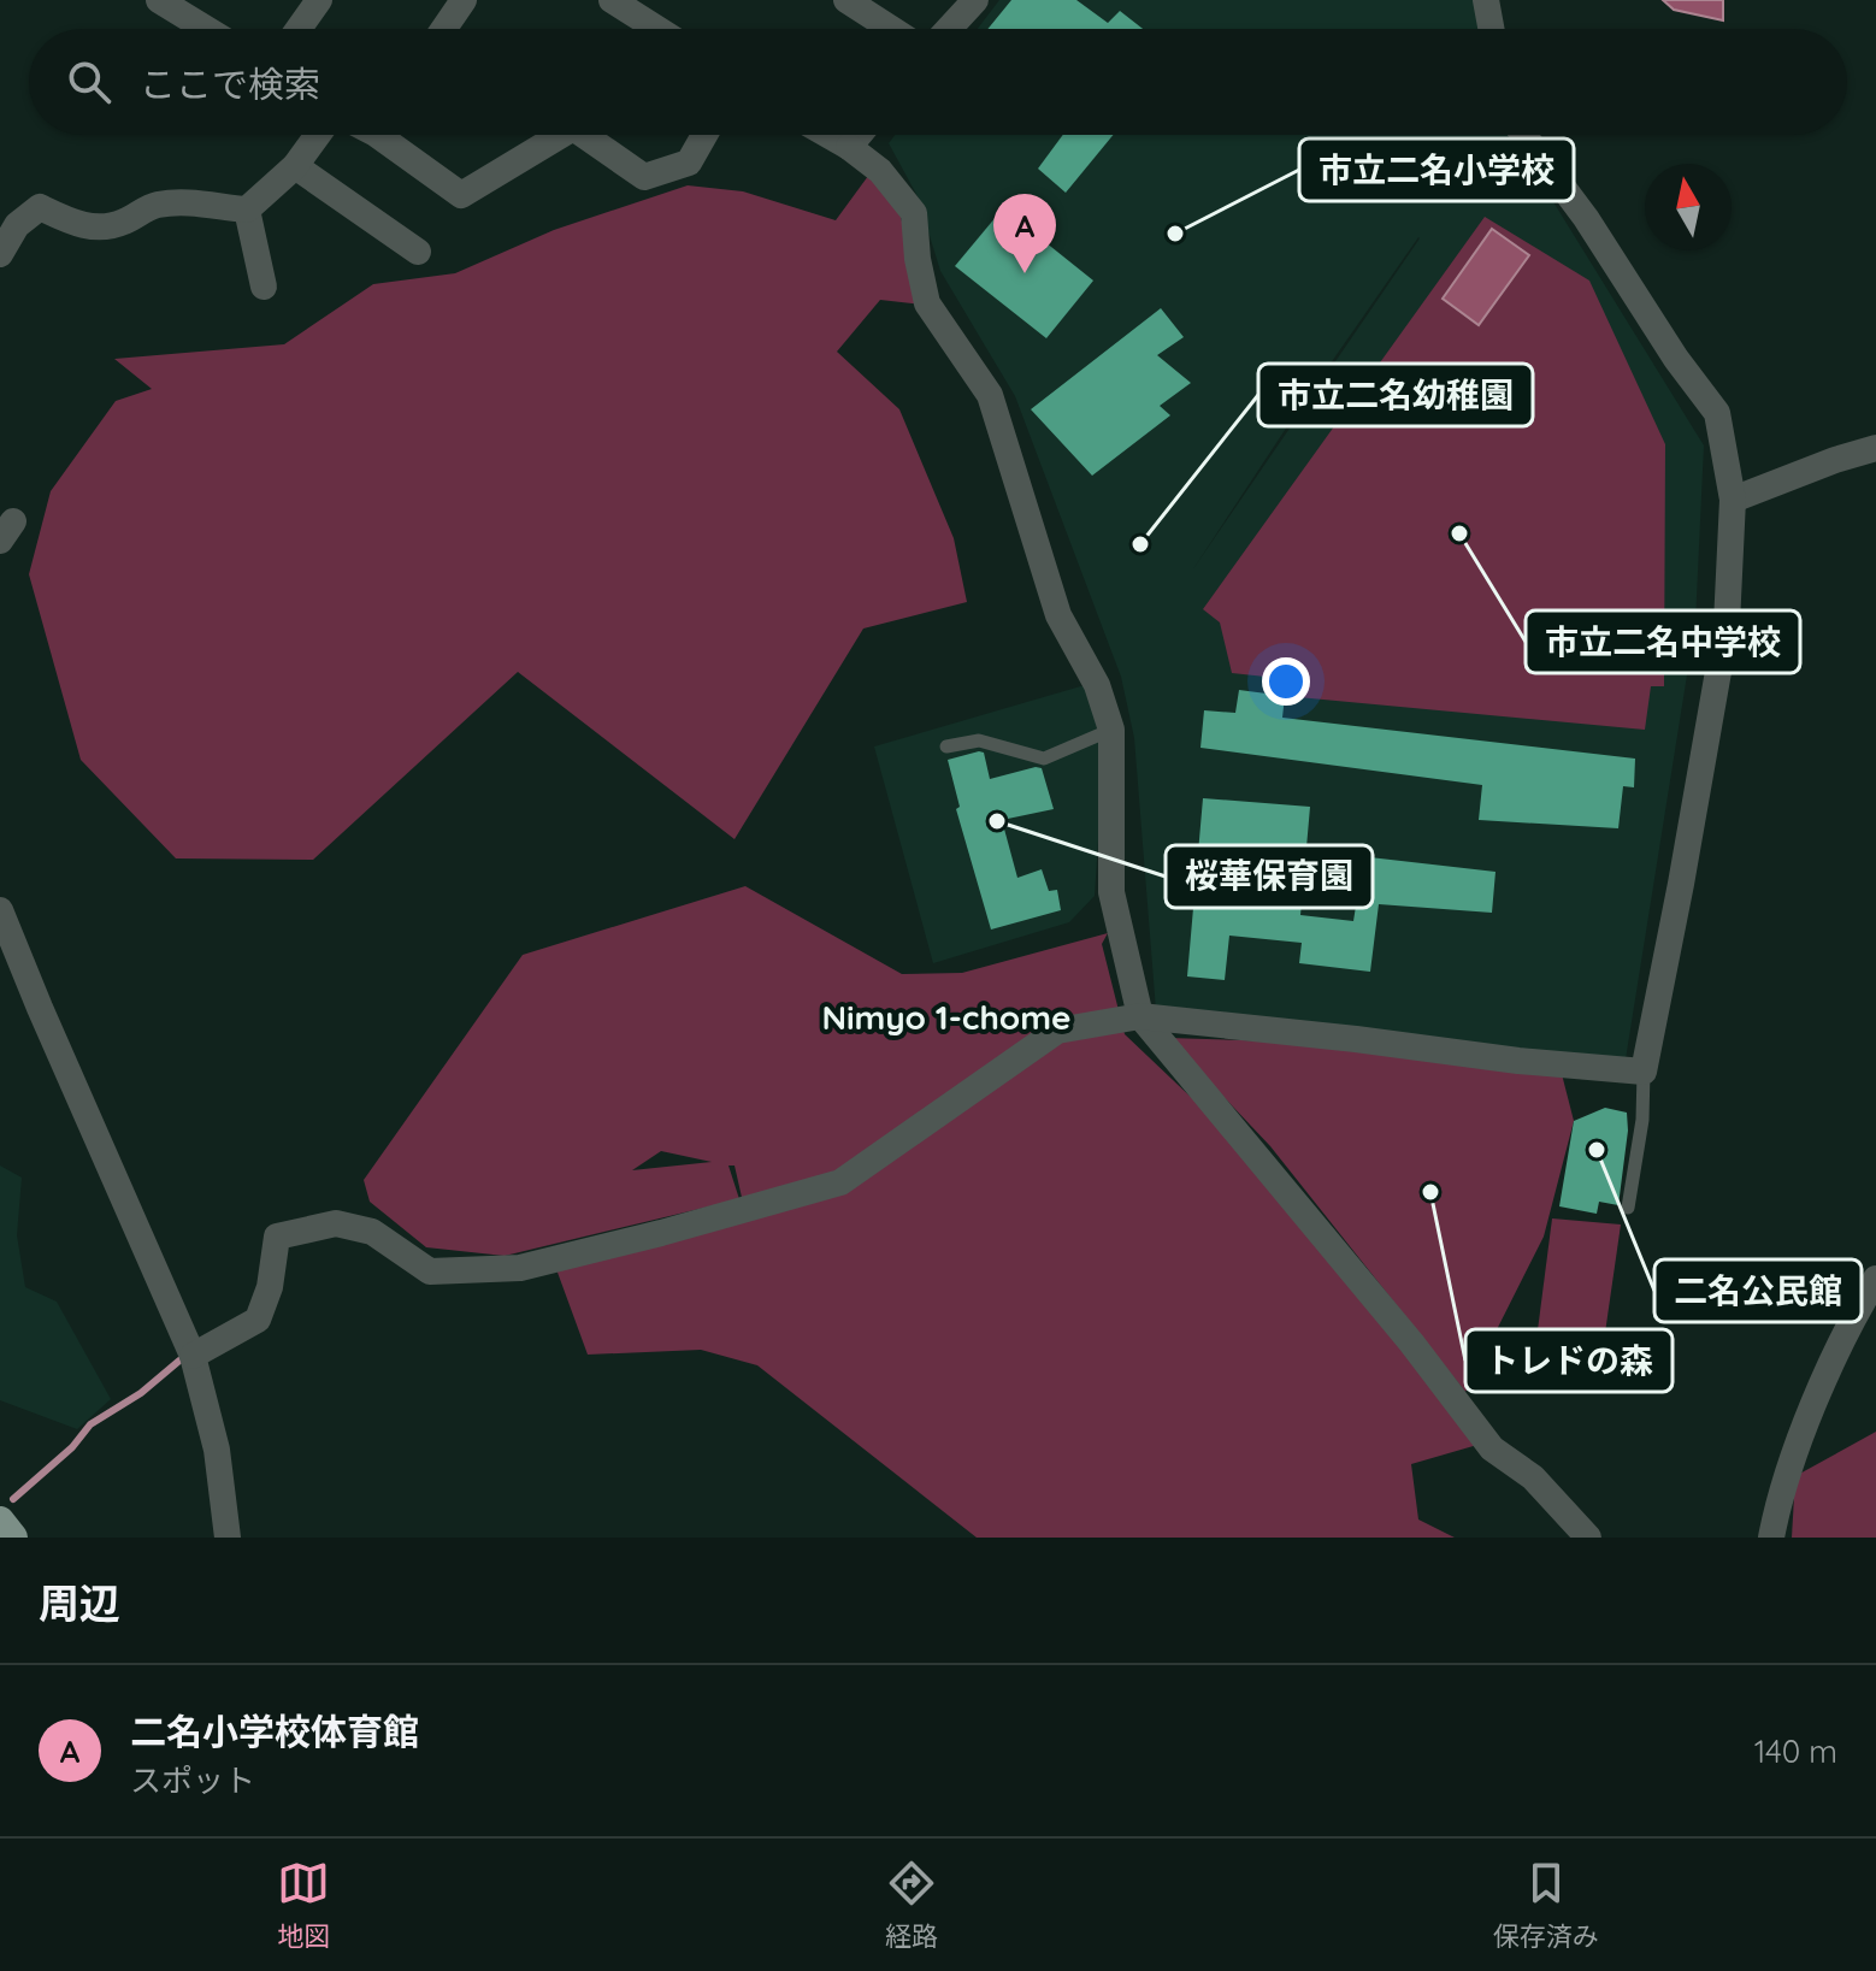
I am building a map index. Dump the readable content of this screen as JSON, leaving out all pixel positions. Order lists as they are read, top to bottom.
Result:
{
  "districts": ["Nimyo 1-chome"],
  "places": [
    "市立二名小学校",
    "市立二名中学校",
    "市立二名幼稚園",
    "桜華保育園",
    "二名公民館",
    "トレドの森"
  ],
  "north": "top",
  "page": {
    "search": "ここで検索",
    "pins": "A",
    "heading": "周辺",
    "list": [
      {
        "mark": "A",
        "name": "二名小学校体育館",
        "note": "スポット",
        "value": "140 m"
      }
    ],
    "nav": ["地図", "経路", "保存済み"]
  }
}
